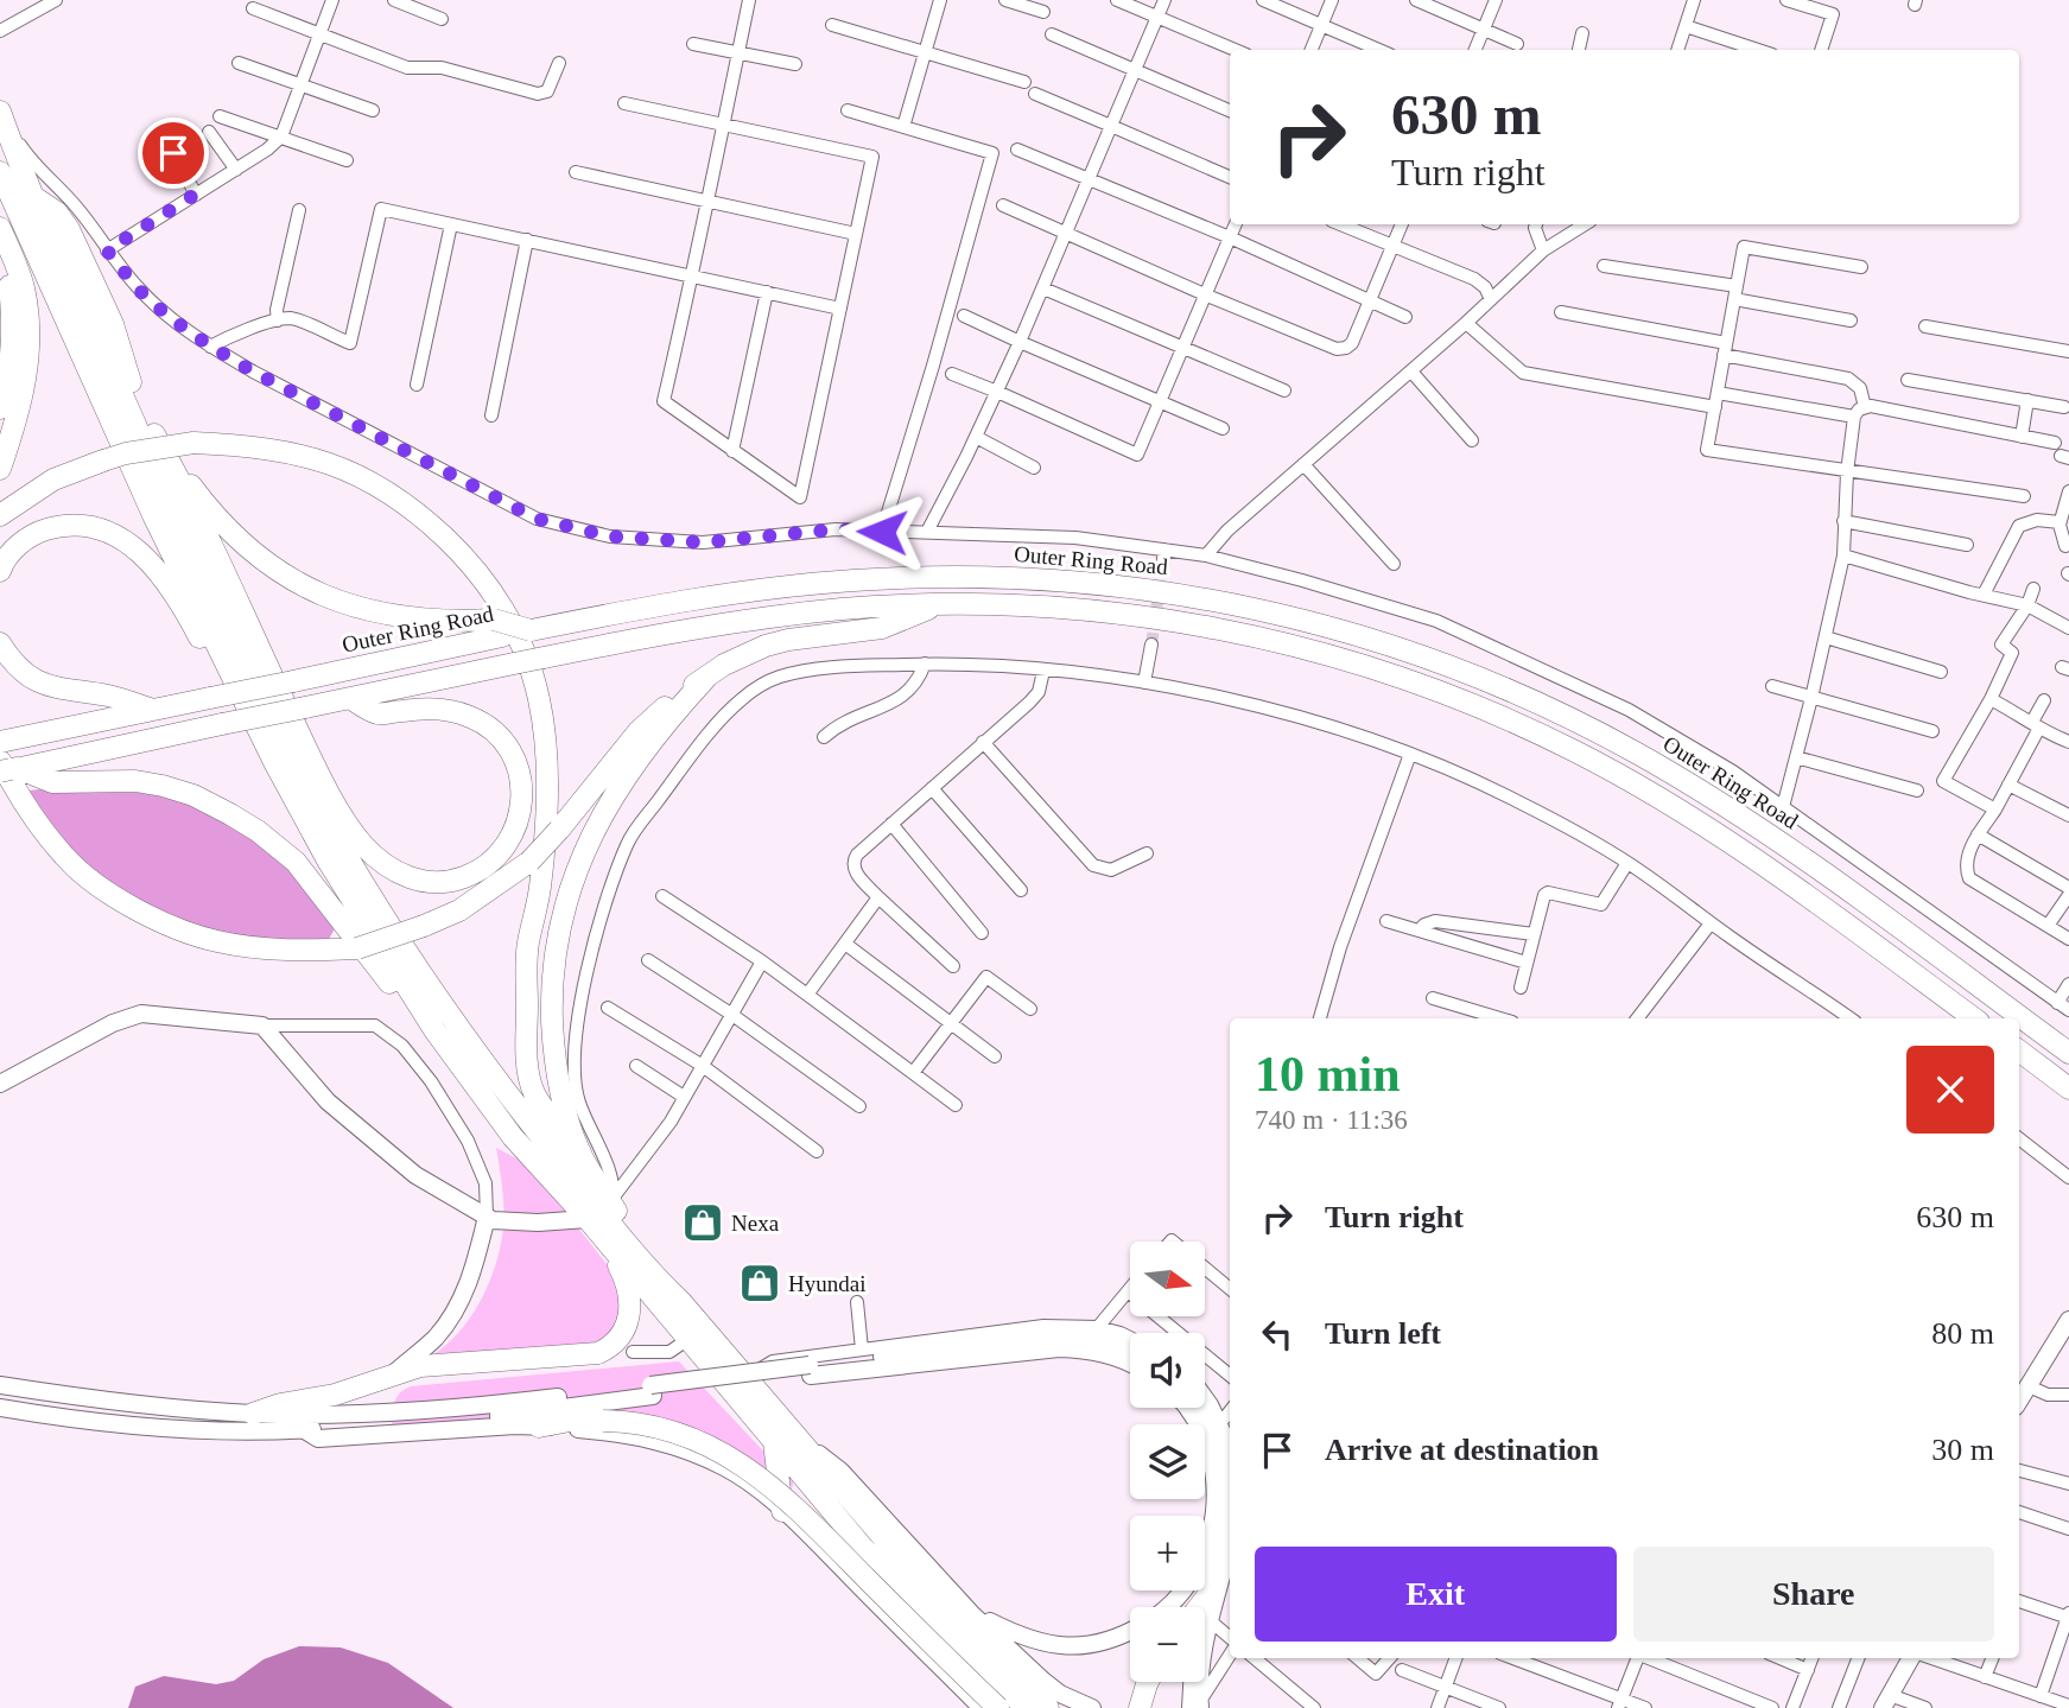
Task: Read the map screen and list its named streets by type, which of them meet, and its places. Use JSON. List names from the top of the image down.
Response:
{
  "streets": {
    "highway": ["Outer Ring Road"]
  },
  "places": {
    "shop": ["Nexa", "Hyundai"]
  },
  "north": "right",
  "page": {
    "turn": ["630 m", "Turn right"],
    "heading": ["10 min", "740 m · 11:36"],
    "list": [
      {
        "name": "Turn right",
        "value": "630 m"
      },
      {
        "name": "Turn left",
        "value": "80 m"
      },
      {
        "name": "Arrive at destination",
        "value": "30 m"
      }
    ],
    "map_buttons": ["+", "−"],
    "buttons": ["Exit", "Share"]
  }
}
